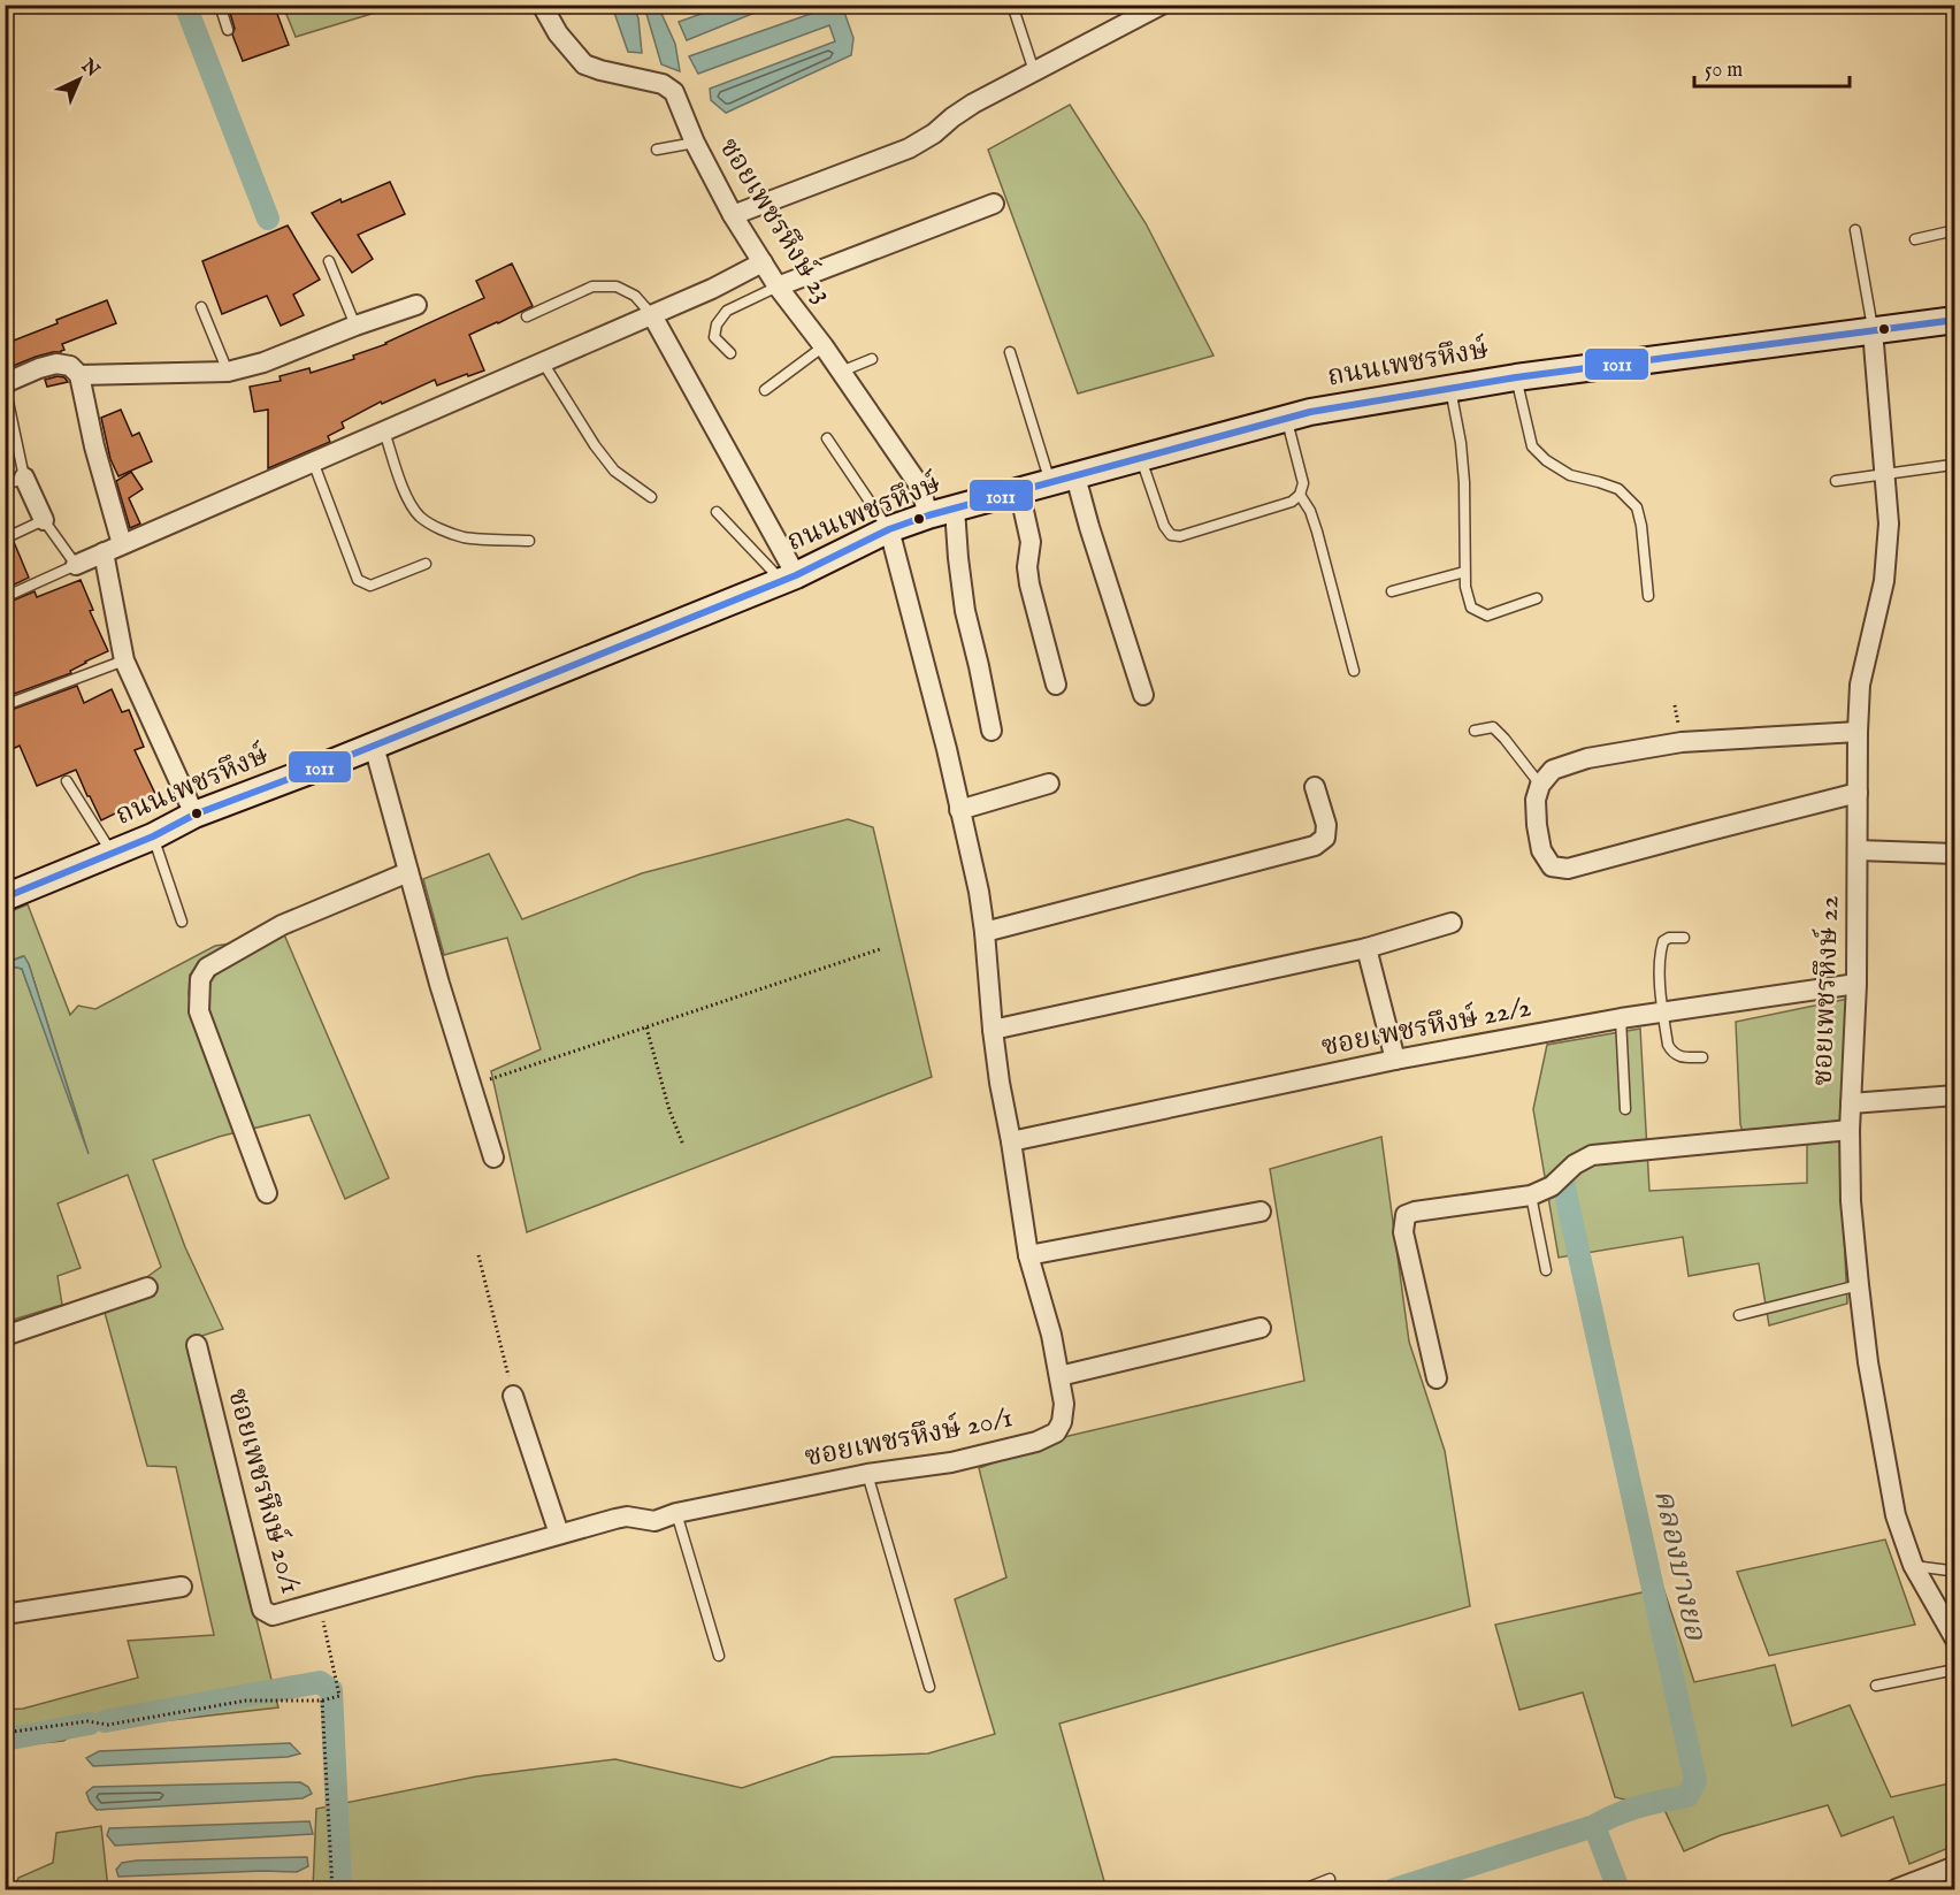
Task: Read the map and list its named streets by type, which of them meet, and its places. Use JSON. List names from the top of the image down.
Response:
{
  "streets": {
    "main road": ["ถนนเพชรหึงษ์"],
    "street": [
      "ซอยเพชรหึงษ์ 23",
      "ซอยเพชรหึงษ์ 22",
      "ซอยเพชรหึงษ์ 22/2",
      "ซอยเพชรหึงษ์ 20/1"
    ]
  },
  "crossings": [
    ["ซอยเพชรหึงษ์ 23", "ถนนเพชรหึงษ์"],
    ["ถนนเพชรหึงษ์", "ซอยเพชรหึงษ์ 22"],
    ["ถนนเพชรหึงษ์", "ซอยเพชรหึงษ์ 20/1"],
    ["ซอยเพชรหึงษ์ 22", "ซอยเพชรหึงษ์ 22/2"],
    ["ซอยเพชรหึงษ์ 22/2", "ซอยเพชรหึงษ์ 20/1"]
  ],
  "water": ["คลองบางยอ"],
  "lines": ["transit line 1011"],
  "scale_bar": "50 m",
  "north": "top right"
}
